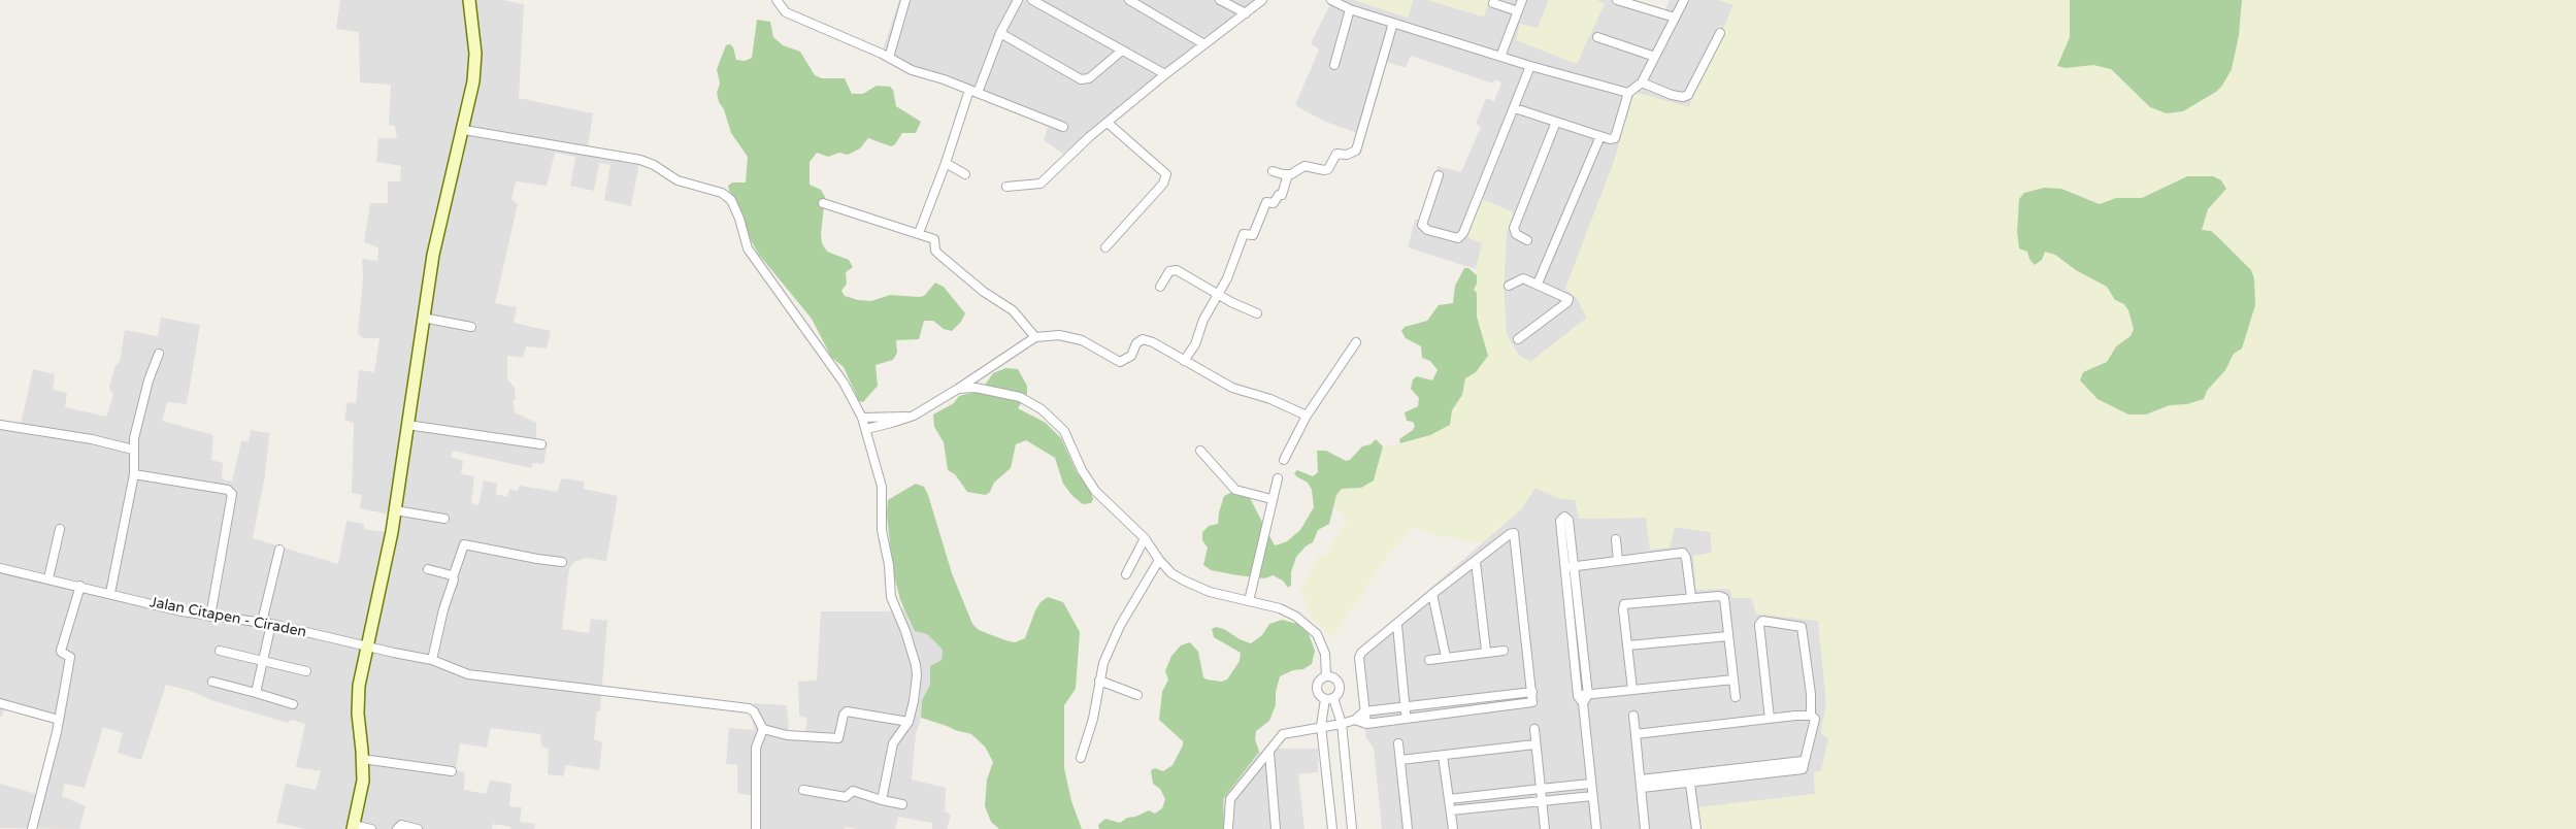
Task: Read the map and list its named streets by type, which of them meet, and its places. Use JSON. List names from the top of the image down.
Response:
{
  "streets": {
    "street": ["Jalan Citapen - Ciraden"]
  }
}
